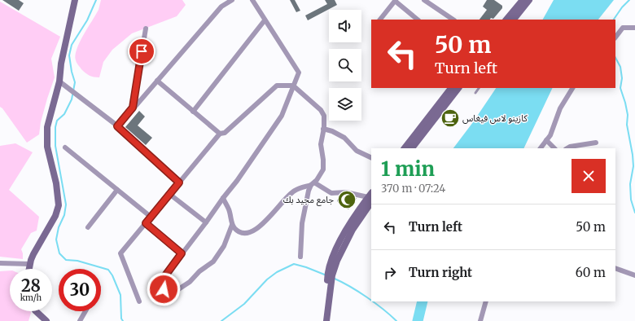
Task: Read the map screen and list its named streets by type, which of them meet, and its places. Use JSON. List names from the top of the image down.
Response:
{
  "places": {
    "cafe": ["كازينو لاس فيغاس"],
    "mosque": ["جامع مجيد بك"]
  },
  "page": {
    "turn": ["50 m", "Turn left"],
    "heading": ["1 min", "370 m · 07:24"],
    "list": [
      {
        "name": "Turn left",
        "value": "50 m"
      },
      {
        "name": "Turn right",
        "value": "60 m"
      }
    ],
    "speed": "28 km/h",
    "limit": "30"
  }
}
